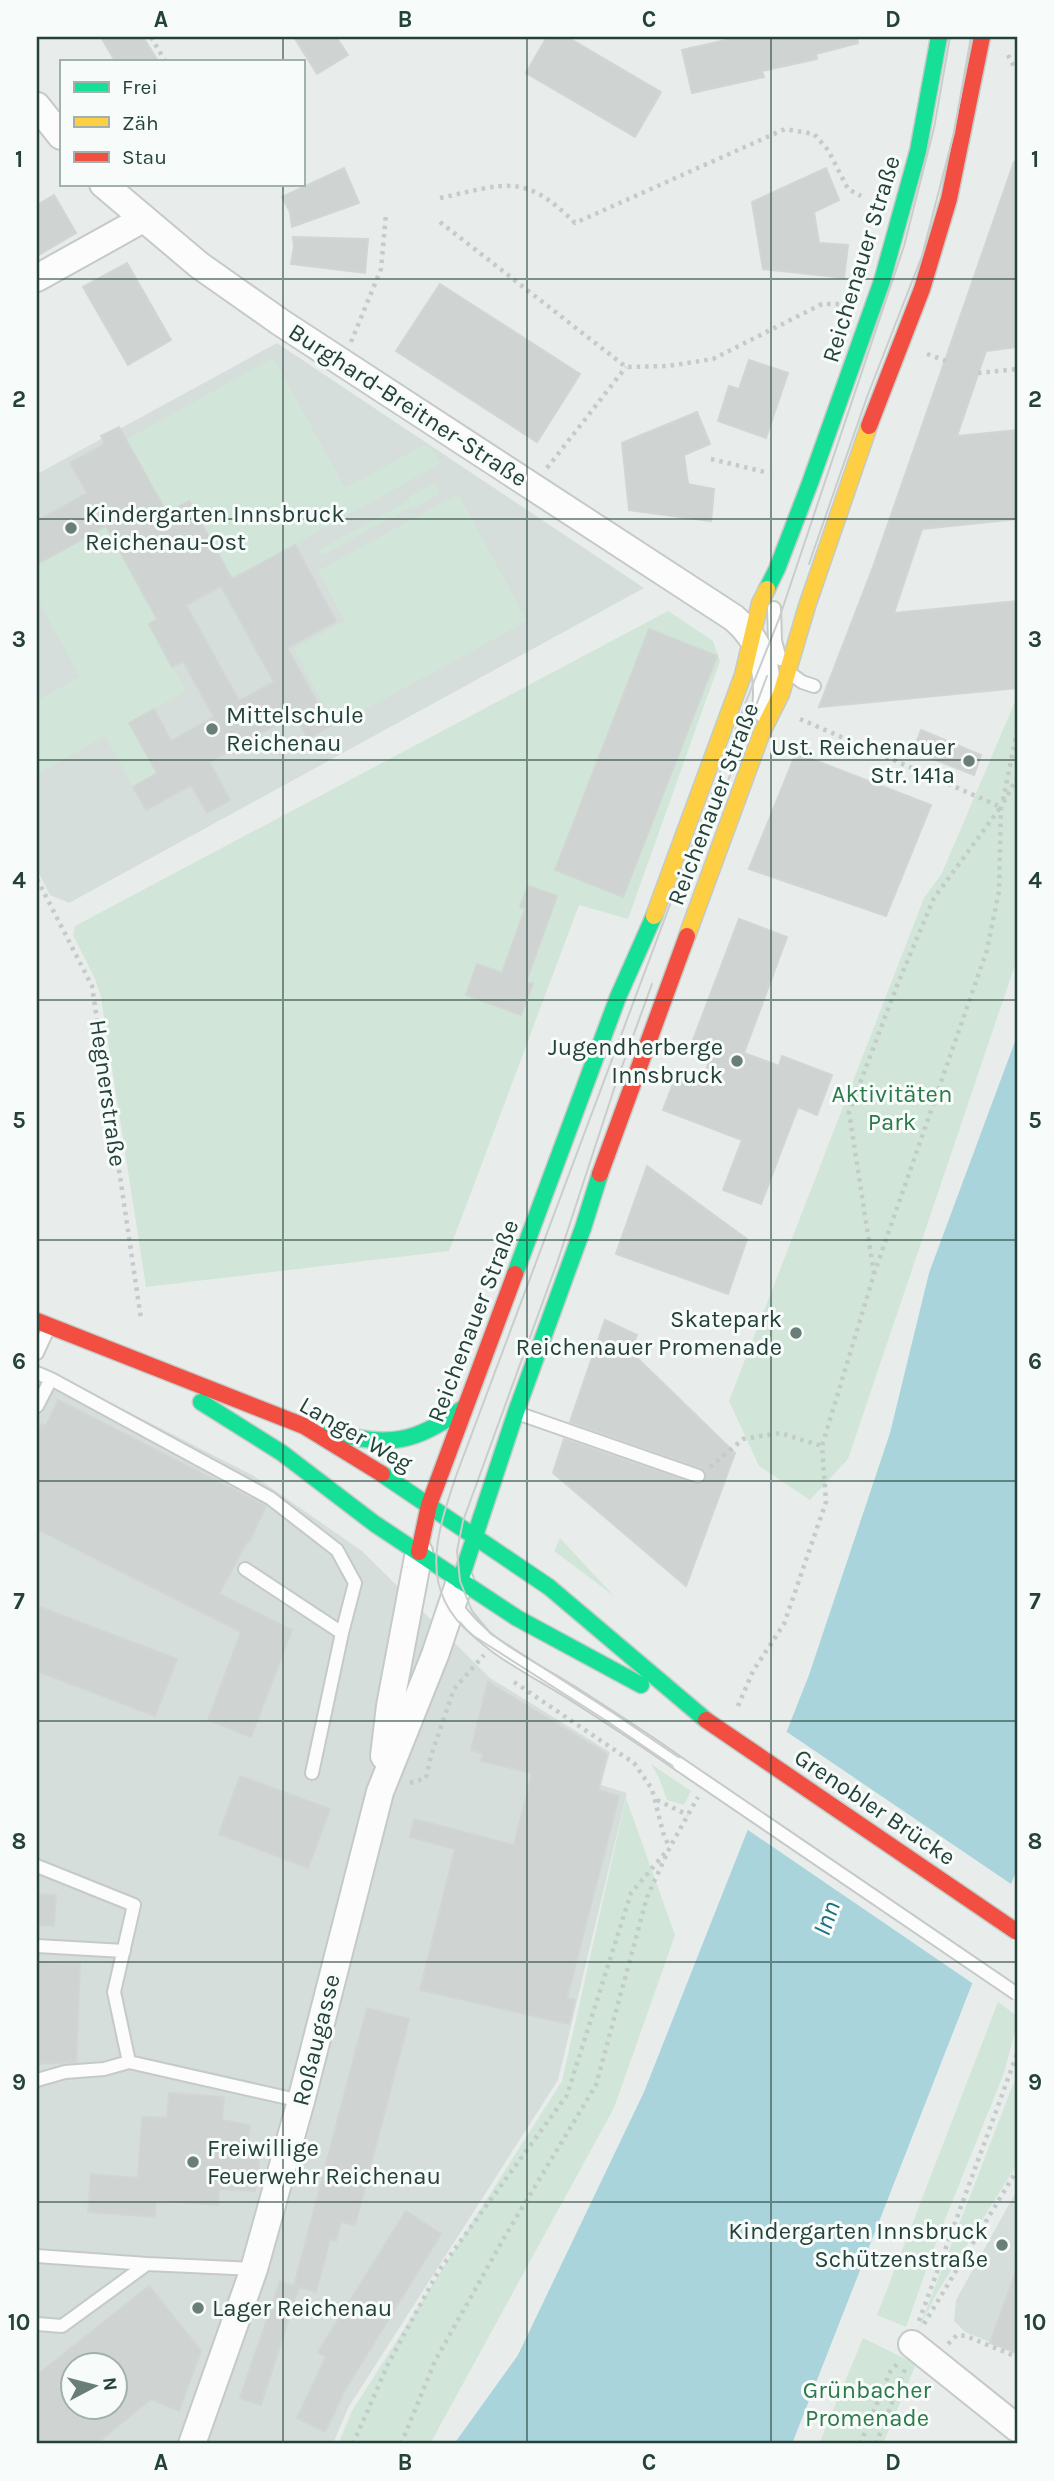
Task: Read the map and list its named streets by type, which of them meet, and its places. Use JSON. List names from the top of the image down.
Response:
{
  "streets": {
    "street": [
      "Reichenauer Straße",
      "Burghard-Breitner-Straße",
      "Langer Weg",
      "Grenobler Brücke",
      "Roßaugasse"
    ],
    "path": ["Hegnerstraße"]
  },
  "crossings": [
    ["Reichenauer Straße", "Burghard-Breitner-Straße"],
    ["Reichenauer Straße", "Langer Weg"],
    ["Reichenauer Straße", "Grenobler Brücke"],
    ["Reichenauer Straße", "Roßaugasse"],
    ["Langer Weg", "Grenobler Brücke"],
    ["Langer Weg", "Roßaugasse"],
    ["Grenobler Brücke", "Roßaugasse"]
  ],
  "water": ["Inn"],
  "parks": ["Aktivitäten Park", "Grünbacher Promenade"],
  "places": [
    "Kindergarten Innsbruck Reichenau-Ost",
    "Mittelschule Reichenau",
    "Ust. Reichenauer Str. 141a",
    "Jugendherberge Innsbruck",
    "Skatepark Reichenauer Promenade",
    "Freiwillige Feuerwehr Reichenau",
    "Kindergarten Innsbruck Schützenstraße",
    "Lager Reichenau"
  ],
  "legend": ["Frei", "Zäh", "Stau"],
  "north": "right",
  "grid": {
    "columns": [
      "A",
      "B",
      "C",
      "D"
    ],
    "rows": [
      "1",
      "2",
      "3",
      "4",
      "5",
      "6",
      "7",
      "8",
      "9",
      "10"
    ]
  }
}
